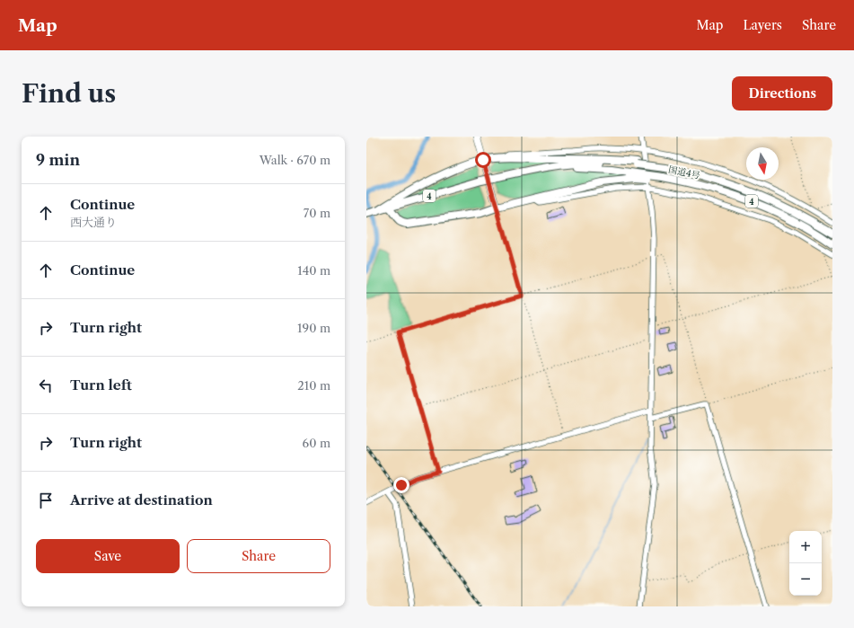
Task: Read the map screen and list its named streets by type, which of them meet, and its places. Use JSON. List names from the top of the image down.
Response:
{
  "streets": {
    "highway": ["国道4号", "4"]
  },
  "crossings": [
    ["国道4号", "4"]
  ],
  "north": "bottom",
  "page": {
    "header": "Map",
    "nav": ["Map", "Layers", "Share"],
    "buttons": [
      "Directions",
      ["Save", "Share"]
    ],
    "title": "Find us",
    "heading": ["9 min", "Walk · 670 m"],
    "list": [
      ["Continue", "西大通り", "70 m"],
      ["Continue", "140 m"],
      ["Turn right", "190 m"],
      ["Turn left", "210 m"],
      ["Turn right", "60 m"],
      "Arrive at destination"
    ],
    "map_buttons": ["+", "−"]
  }
}
